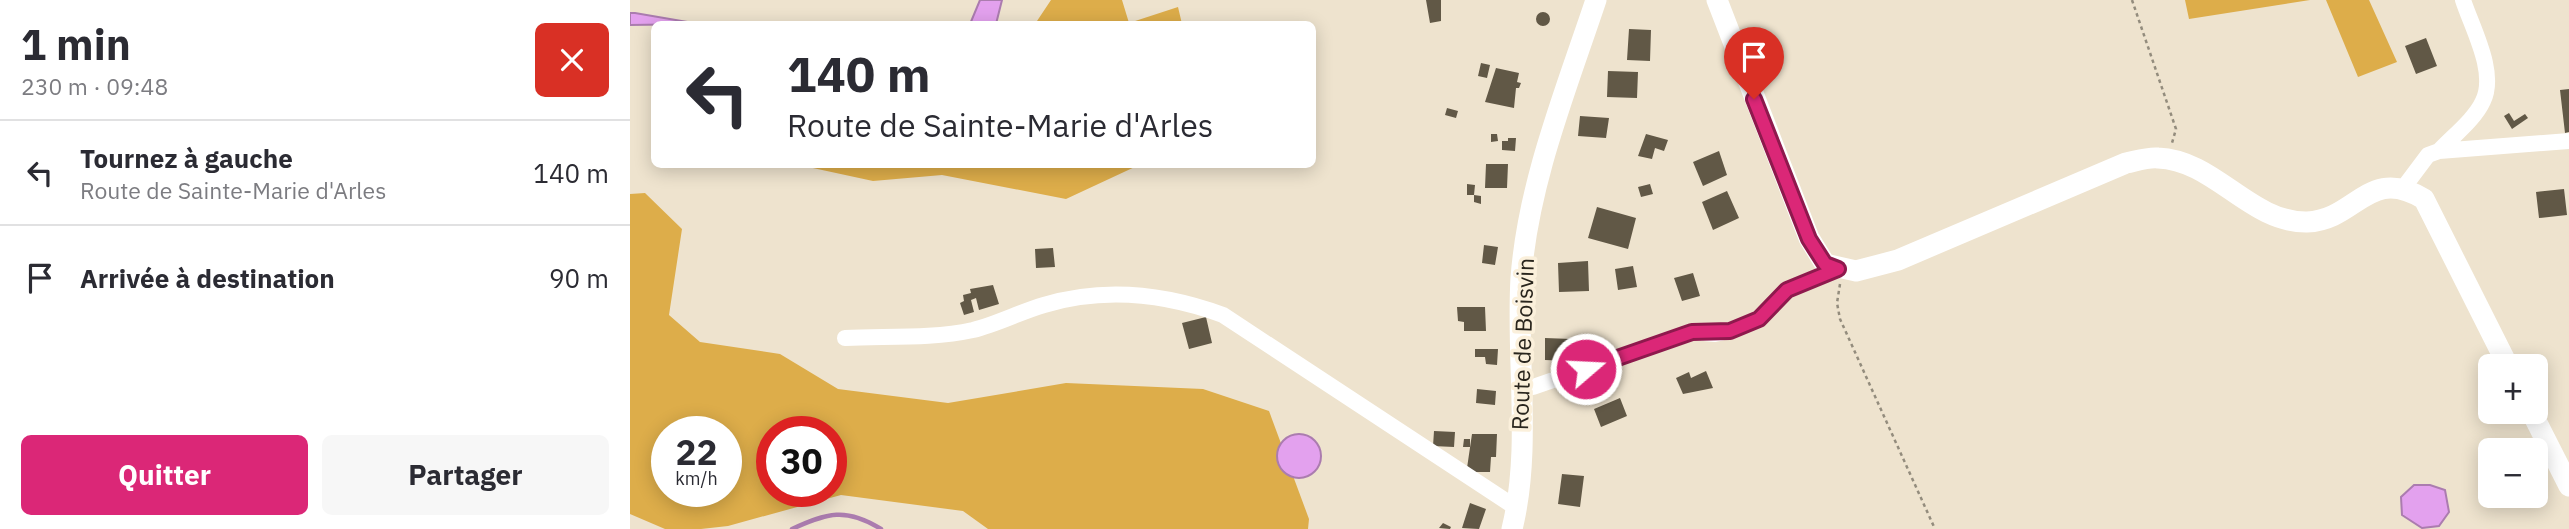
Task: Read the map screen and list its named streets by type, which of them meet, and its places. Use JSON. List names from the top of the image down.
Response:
{
  "streets": {
    "main road": ["Route de Boisvin"]
  },
  "page": {
    "heading": ["1 min", "230 m · 09:48"],
    "turn": ["140 m", "Route de Sainte-Marie d'Arles"],
    "list": [
      {
        "name": "Tournez à gauche",
        "note": "Route de Sainte-Marie d'Arles",
        "value": "140 m"
      },
      {
        "name": "Arrivée à destination",
        "value": "90 m"
      }
    ],
    "map_buttons": ["+", "−"],
    "speed": "22 km/h",
    "limit": "30",
    "buttons": ["Quitter", "Partager"]
  }
}
